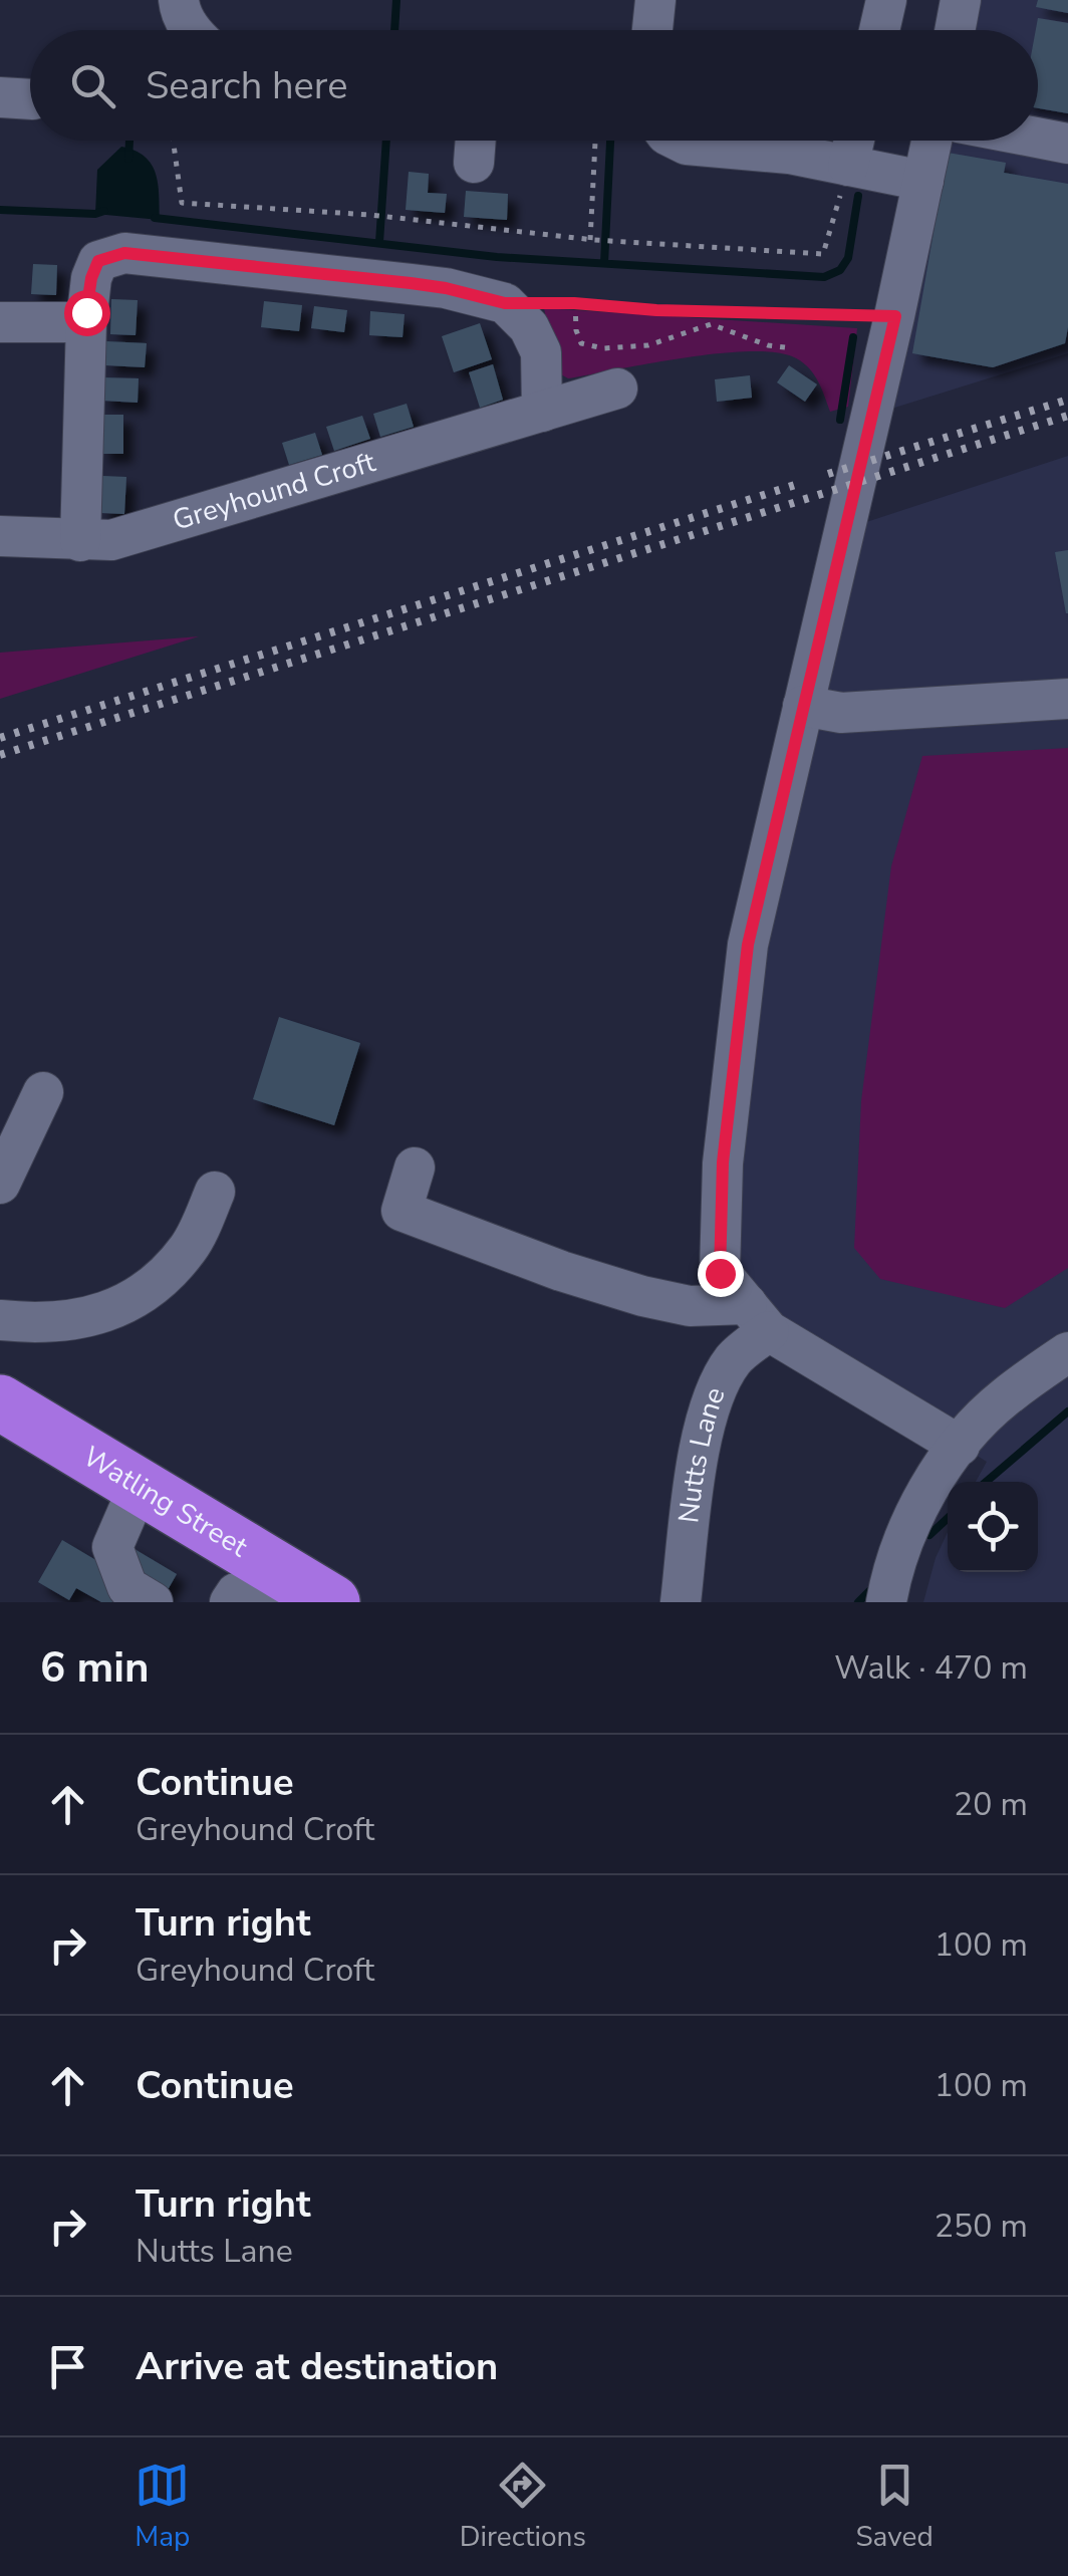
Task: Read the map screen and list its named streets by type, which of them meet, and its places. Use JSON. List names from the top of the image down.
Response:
{
  "streets": {
    "highway": ["Watling Street"],
    "street": ["Greyhound Croft", "Nutts Lane"]
  },
  "page": {
    "search": "Search here",
    "heading": ["6 min", "Walk · 470 m"],
    "list": [
      ["Continue", "Greyhound Croft", "20 m"],
      ["Turn right", "Greyhound Croft", "100 m"],
      ["Continue", "100 m"],
      ["Turn right", "Nutts Lane", "250 m"],
      "Arrive at destination"
    ],
    "nav": ["Map", "Directions", "Saved"]
  }
}
